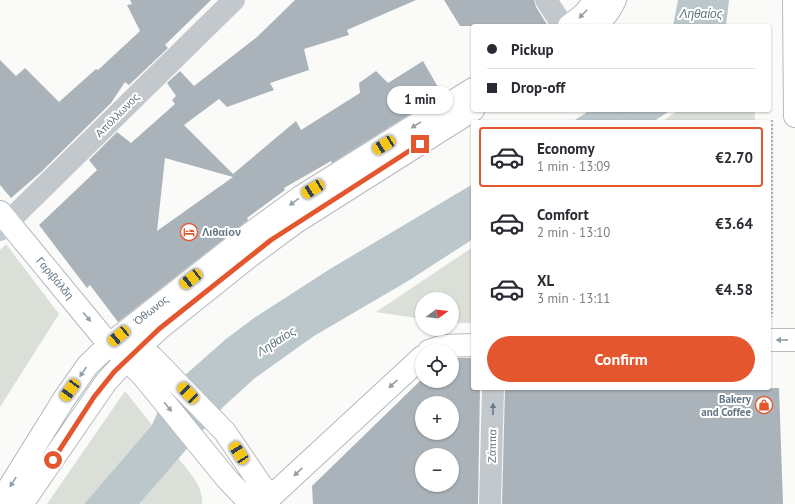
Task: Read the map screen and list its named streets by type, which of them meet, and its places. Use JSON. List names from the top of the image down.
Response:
{
  "streets": {
    "street": [
      "Απόλλωνος",
      "Γαριβάλδη",
      "Όθωνος",
      "Ζάππα"
    ]
  },
  "crossings": [
    ["Απόλλωνος", "Γαριβάλδη"],
    ["Γαριβάλδη", "Όθωνος"]
  ],
  "one_way": ["Γαριβάλδη", "Ζάππα"],
  "water": ["Ληθαίος"],
  "places": {
    "hotel": ["Λιθαίον"],
    "shop": ["Bakery and Coffee"]
  },
  "north": "right",
  "page": {
    "banner": ["Pickup", "Drop-off"],
    "bubble": "1 min",
    "list": [
      {
        "name": "Economy",
        "note": "1 min · 13:09",
        "value": "€2.70"
      },
      {
        "name": "Comfort",
        "note": "2 min · 13:10",
        "value": "€3.64"
      },
      {
        "name": "XL",
        "note": "3 min · 13:11",
        "value": "€4.58"
      }
    ],
    "map_buttons": ["+", "−"],
    "buttons": "Confirm"
  }
}
